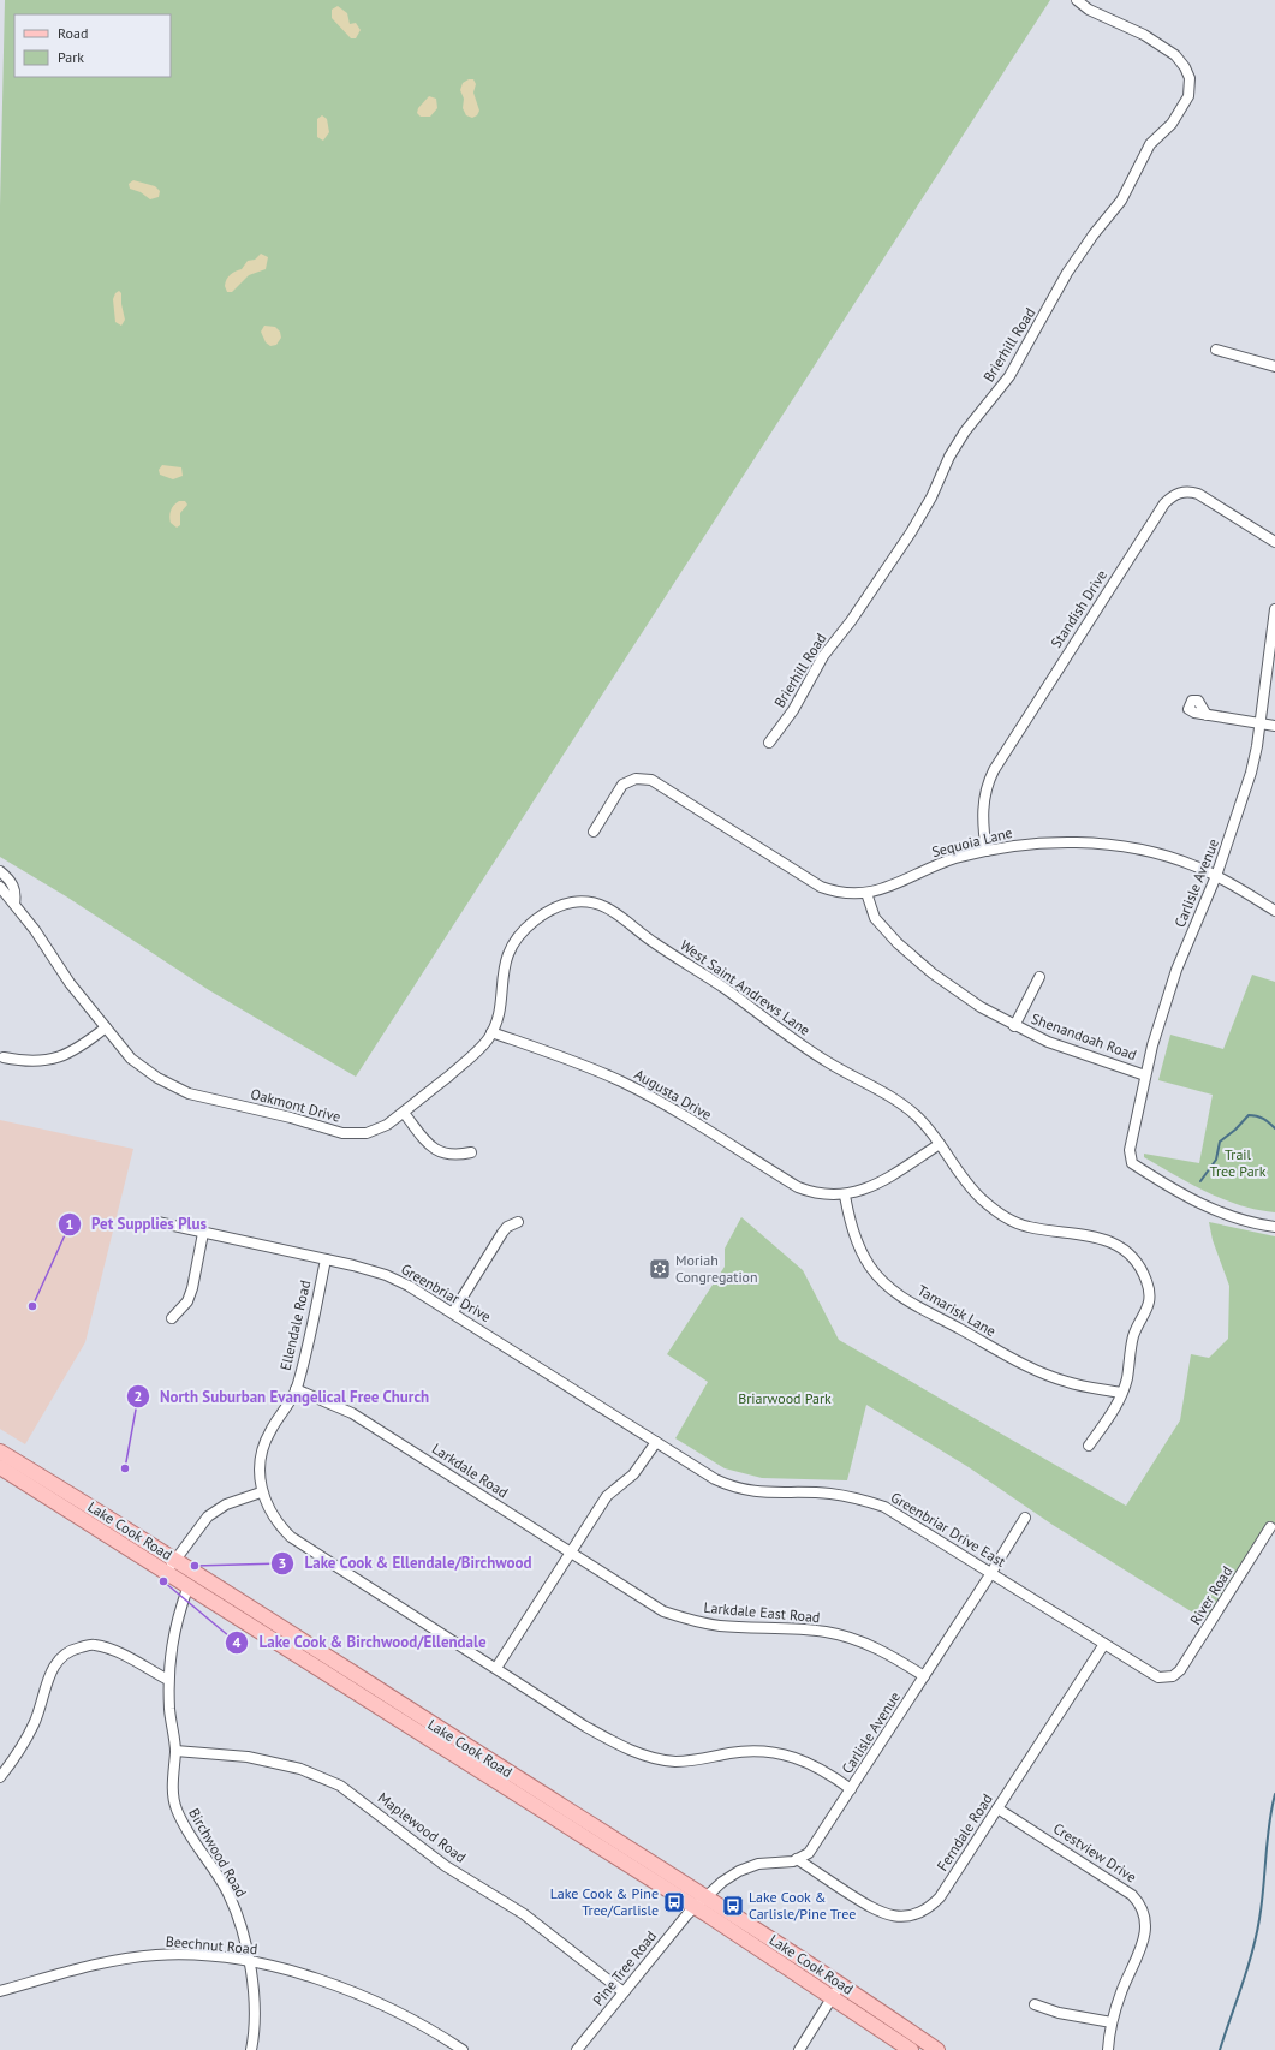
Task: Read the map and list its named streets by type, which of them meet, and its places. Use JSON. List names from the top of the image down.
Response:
{
  "streets": {
    "main road": ["Lake Cook Road"],
    "street": [
      "Brierhill Road",
      "Standish Drive",
      "Sequoia Lane",
      "Carlisle Avenue",
      "West Saint Andrews Lane",
      "Shenandoah Road",
      "Augusta Drive",
      "Oakmont Drive",
      "Greenbriar Drive",
      "Tamarisk Lane",
      "Ellendale Road",
      "Larkdale Road",
      "Greenbriar Drive East",
      "River Road",
      "Larkdale East Road",
      "Maplewood Road",
      "Ferndale Road",
      "Birchwood Road",
      "Crestview Drive",
      "Beechnut Road",
      "Pine Tree Road"
    ]
  },
  "crossings": [
    ["Standish Drive", "Sequoia Lane"],
    ["Sequoia Lane", "Carlisle Avenue"],
    ["Sequoia Lane", "Shenandoah Road"],
    ["Carlisle Avenue", "Shenandoah Road"],
    ["Carlisle Avenue", "Greenbriar Drive East"],
    ["Carlisle Avenue", "Larkdale East Road"],
    ["Carlisle Avenue", "Ferndale Road"],
    ["West Saint Andrews Lane", "Oakmont Drive"],
    ["West Saint Andrews Lane", "Tamarisk Lane"],
    ["Augusta Drive", "Oakmont Drive"],
    ["Augusta Drive", "Tamarisk Lane"],
    ["Greenbriar Drive", "Ellendale Road"],
    ["Greenbriar Drive", "Greenbriar Drive East"],
    ["Ellendale Road", "Larkdale Road"],
    ["Larkdale Road", "Larkdale East Road"],
    ["Greenbriar Drive East", "River Road"],
    ["Greenbriar Drive East", "Ferndale Road"],
    ["Lake Cook Road", "Birchwood Road"],
    ["Lake Cook Road", "Pine Tree Road"],
    ["Maplewood Road", "Birchwood Road"],
    ["Maplewood Road", "Pine Tree Road"],
    ["Ferndale Road", "Crestview Drive"],
    ["Birchwood Road", "Beechnut Road"]
  ],
  "parks": ["Trail Tree Park", "Briarwood Park"],
  "places": {
    "synagogue": ["Moriah Congregation"],
    "other": [
      "Pet Supplies Plus",
      "North Suburban Evangelical Free Church",
      "Lake Cook & Ellendale/Birchwood",
      "Lake Cook & Birchwood/Ellendale"
    ],
    "bus stop": ["Lake Cook & Pine Tree/Carlisle", "Lake Cook & Carlisle/Pine Tree"]
  },
  "legend": ["Road", "Park"]
}
